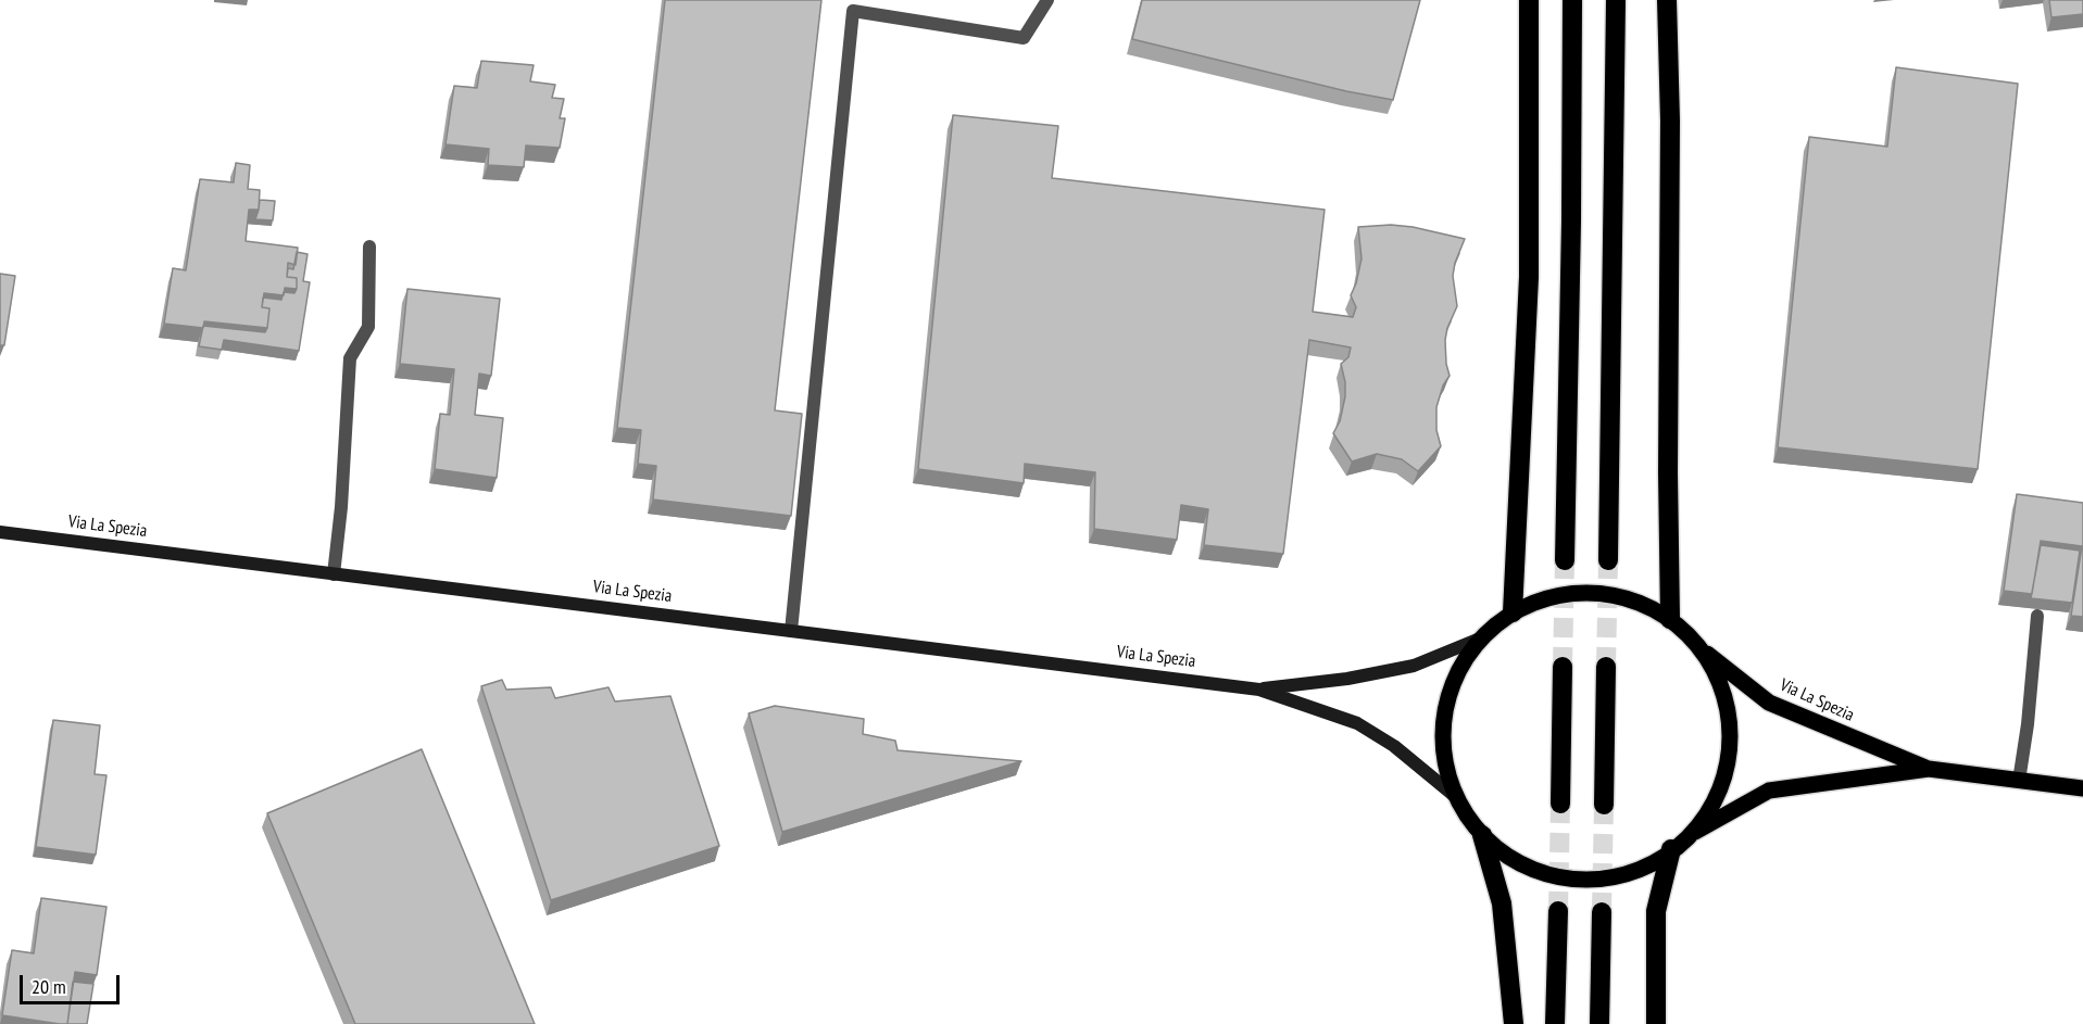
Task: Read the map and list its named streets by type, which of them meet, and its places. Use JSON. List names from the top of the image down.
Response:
{
  "streets": {
    "main road": ["Via La Spezia"]
  },
  "scale_bar": "20 m"
}
